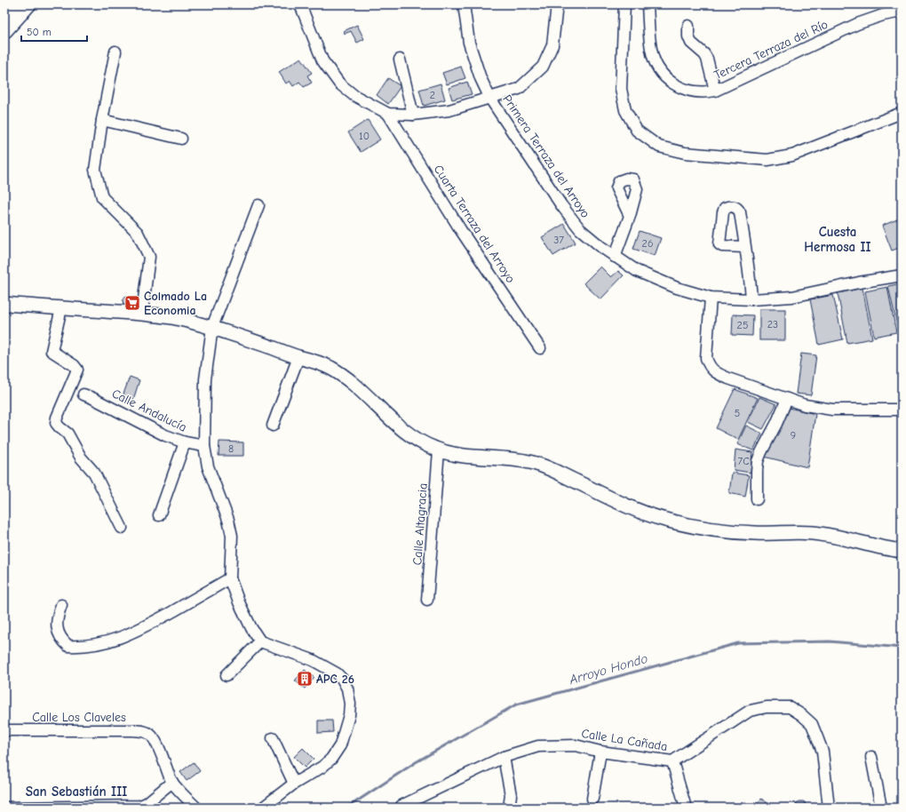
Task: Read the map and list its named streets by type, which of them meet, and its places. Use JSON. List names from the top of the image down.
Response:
{
  "streets": {
    "street": [
      "Tercera Terraza del Río",
      "Primera Terraza del Arroyo",
      "Cuarta Terraza del Arroyo",
      "Calle Andalucía",
      "Calle Altagracia",
      "Calle Los Claveles",
      "Calle La Cañada"
    ]
  },
  "crossings": [
    ["Primera Terraza del Arroyo", "Cuarta Terraza del Arroyo"]
  ],
  "districts": ["Cuesta Hermosa II", "San Sebastián III"],
  "water": ["Arroyo Hondo"],
  "places": {
    "supermarket": ["Colmado La Economia"],
    "building": ["APC 26"]
  },
  "house_numbers": [
    "2",
    "10",
    "37",
    "26",
    "23",
    "25",
    "5",
    "9",
    "8",
    "7C"
  ],
  "scale_bar": "50 m"
}
